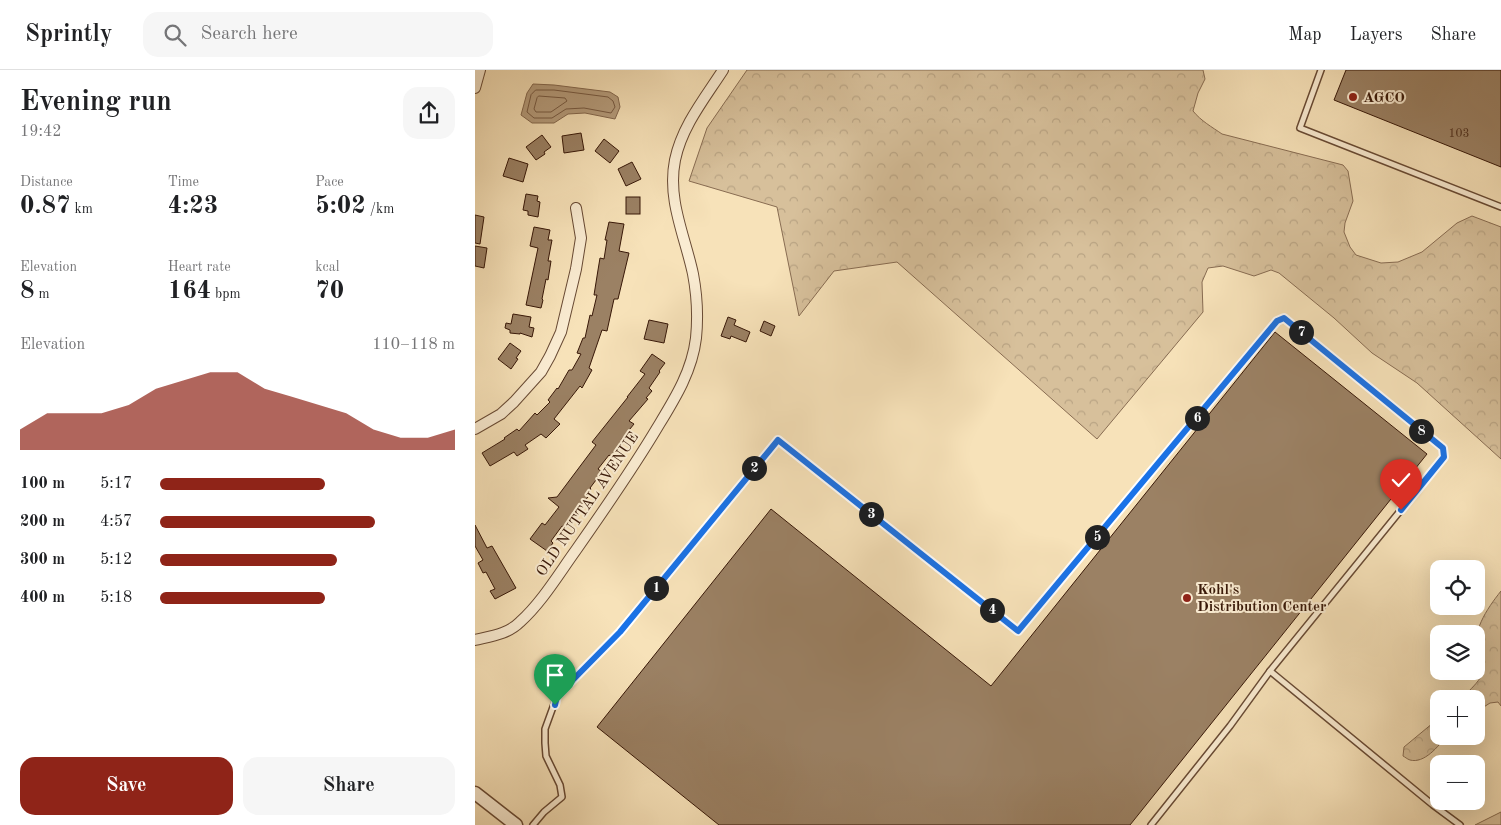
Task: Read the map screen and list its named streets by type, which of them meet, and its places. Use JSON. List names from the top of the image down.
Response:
{
  "streets": {
    "street": ["OLD NUTTAL AVENUE"]
  },
  "places": ["AGCO", "Kohl's Distribution Center"],
  "house_numbers": ["103"],
  "page": {
    "header": "Sprintly",
    "search": "Search here",
    "nav": ["Map", "Layers", "Share"],
    "heading": ["Evening run", "19:42"],
    "stats": [
      ["Distance", "0.87 km"],
      ["Time", "4:23"],
      ["Pace", "5:02 /km"],
      ["Elevation", "8 m"],
      ["Heart rate", "164 bpm"],
      ["kcal", "70"]
    ],
    "pins": [
      "7",
      "6",
      "8",
      "2",
      "3",
      "5",
      "1",
      "4"
    ],
    "chart": ["Elevation", "110–118 m"],
    "list": [
      {
        "name": "100 m",
        "note": "5:17"
      },
      {
        "name": "200 m",
        "note": "4:57"
      },
      {
        "name": "300 m",
        "note": "5:12"
      },
      {
        "name": "400 m",
        "note": "5:18"
      }
    ],
    "map_buttons": ["+", "−"],
    "buttons": ["Save", "Share"]
  }
}
